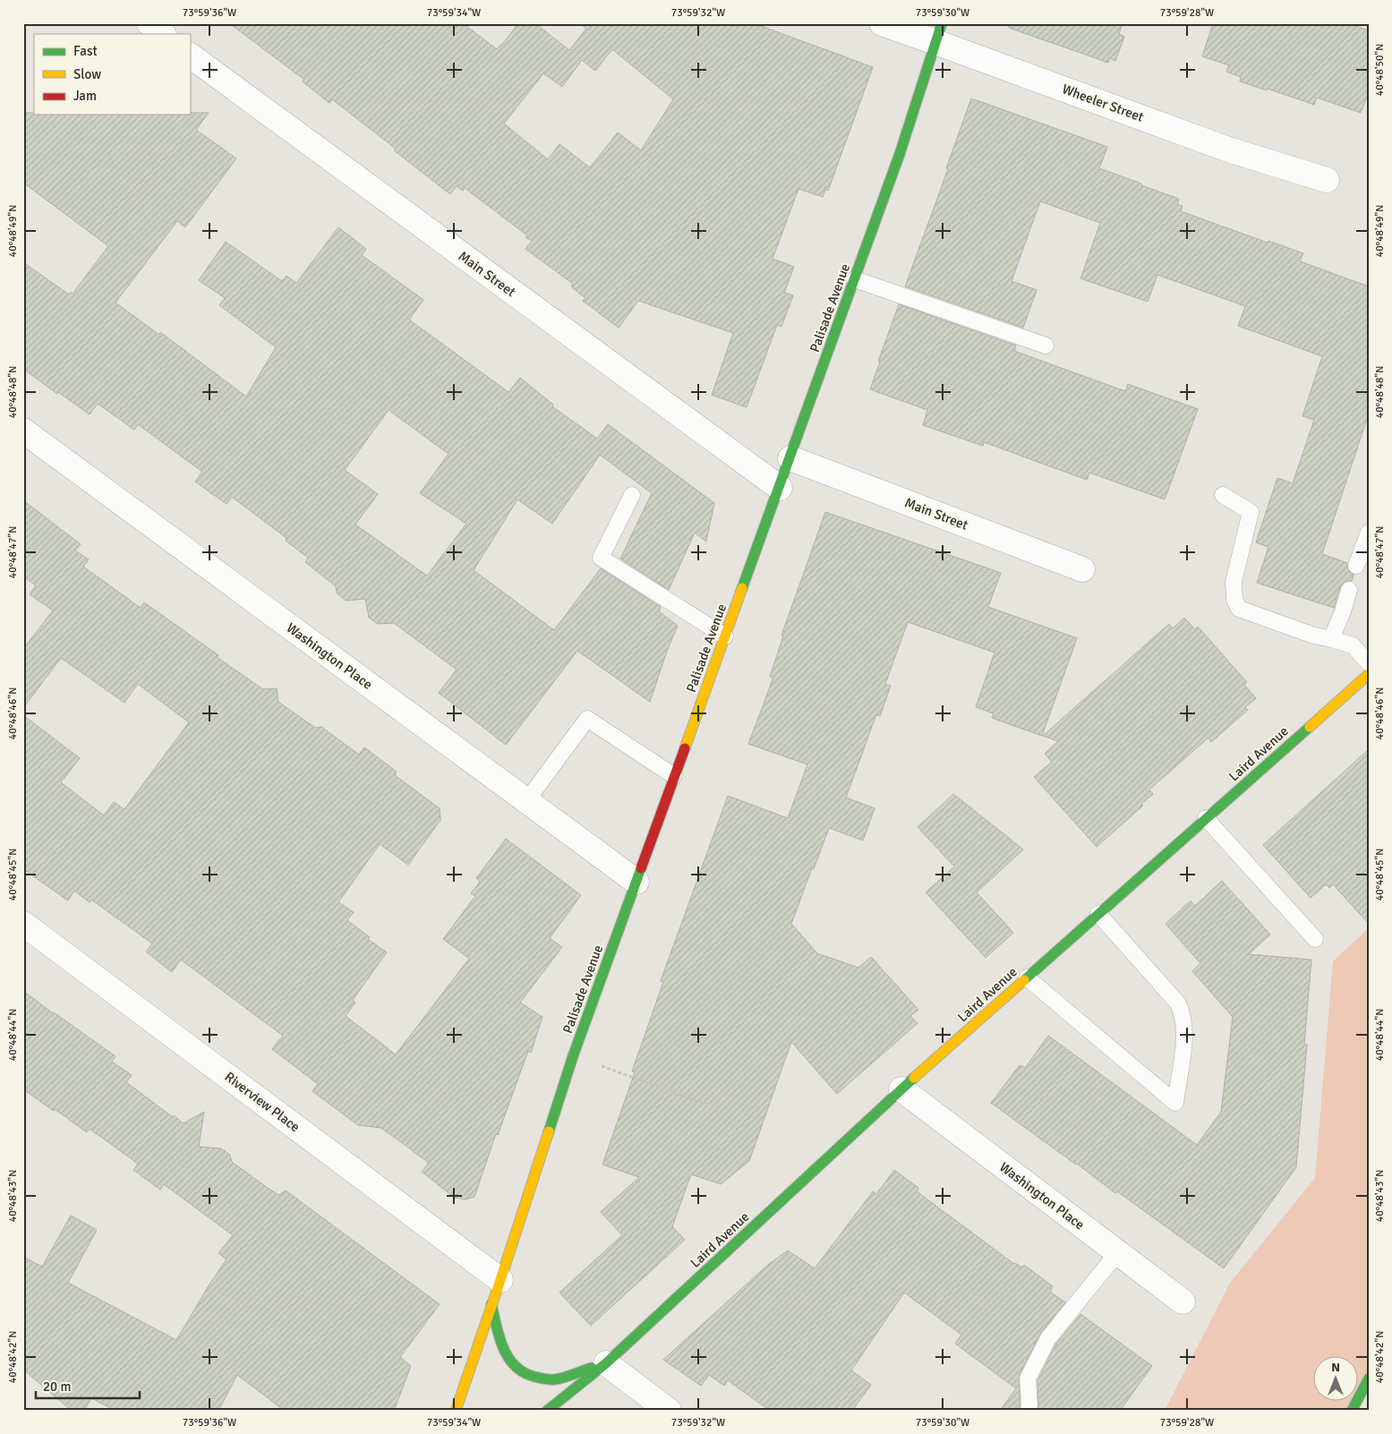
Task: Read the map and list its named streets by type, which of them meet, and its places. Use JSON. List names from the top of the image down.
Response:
{
  "streets": {
    "main road": ["Palisade Avenue", "Laird Avenue"],
    "street": [
      "Wheeler Street",
      "Main Street",
      "Washington Place",
      "Riverview Place"
    ]
  },
  "crossings": [
    ["Wheeler Street", "Palisade Avenue"],
    ["Main Street", "Palisade Avenue"],
    ["Palisade Avenue", "Washington Place"],
    ["Palisade Avenue", "Riverview Place"],
    ["Washington Place", "Laird Avenue"]
  ],
  "legend": ["Fast", "Slow", "Jam"],
  "scale_bar": "20 m",
  "north": "top",
  "coordinates": [
    "73°59'36\"W",
    "73°59'34\"W",
    "73°59'32\"W",
    "73°59'30\"W",
    "73°59'28\"W",
    "40°48'50\"N",
    "40°48'49\"N",
    "40°48'48\"N",
    "40°48'47\"N",
    "40°48'46\"N",
    "40°48'45\"N",
    "40°48'44\"N",
    "40°48'43\"N",
    "40°48'42\"N"
  ]
}
